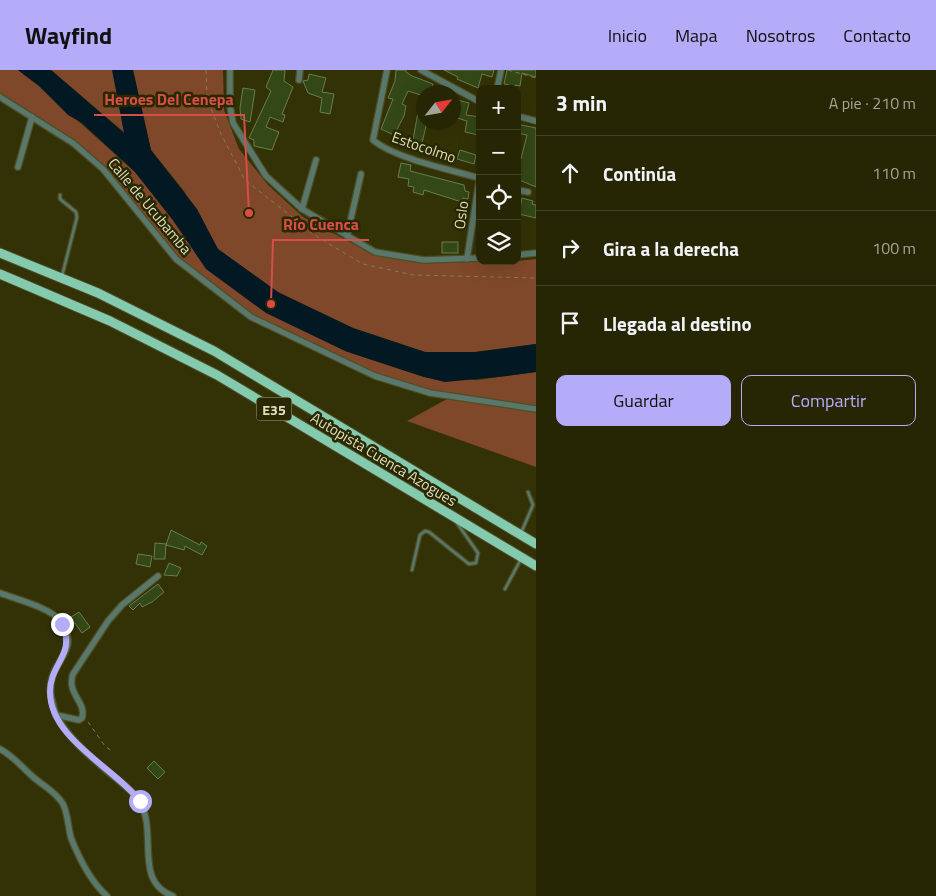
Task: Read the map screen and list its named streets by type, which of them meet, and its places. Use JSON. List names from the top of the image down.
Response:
{
  "streets": {
    "highway": ["E35", "Autopista Cuenca Azogues"],
    "street": ["Estocolmo", "Calle de Ucubamba", "Oslo"]
  },
  "places": ["Heroes Del Cenepa", "Río Cuenca"],
  "north": "top right",
  "page": {
    "header": "Wayfind",
    "nav": [
      "Inicio",
      "Mapa",
      "Nosotros",
      "Contacto"
    ],
    "heading": ["3 min", "A pie · 210 m"],
    "map_buttons": ["+", "−"],
    "list": [
      ["Continúa", "110 m"],
      ["Gira a la derecha", "100 m"],
      "Llegada al destino"
    ],
    "buttons": ["Guardar", "Compartir"]
  }
}
